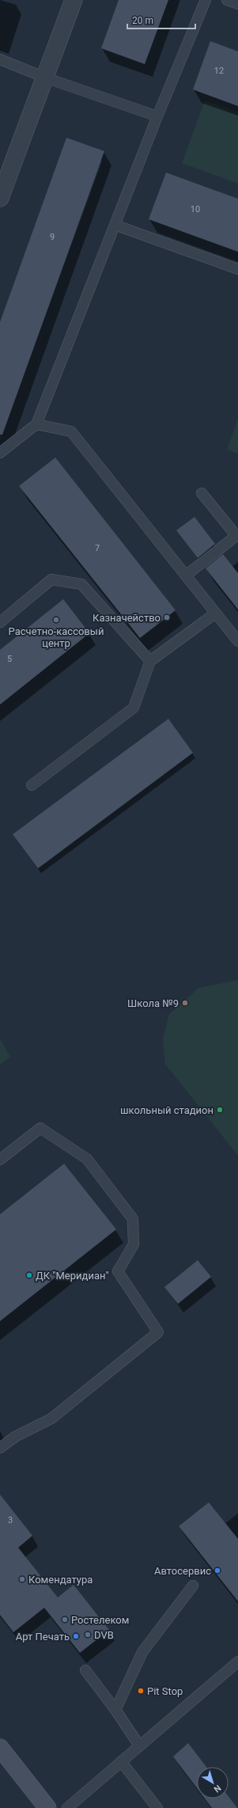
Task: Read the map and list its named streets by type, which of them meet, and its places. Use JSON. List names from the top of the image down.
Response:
{
  "places": [
    "Казначейство",
    "Расчетно-кассовый центр",
    "Школа №9",
    "школьный стадион",
    "ДК \"Меридиан\"",
    "Автосервис",
    "Комендатура",
    "Ростелеком",
    "DVB",
    "Арт Печать",
    "Pit Stop"
  ],
  "house_numbers": [
    "12",
    "10",
    "9",
    "7",
    "5",
    "3"
  ],
  "scale_bar": "20 m",
  "north": "bottom right"
}
